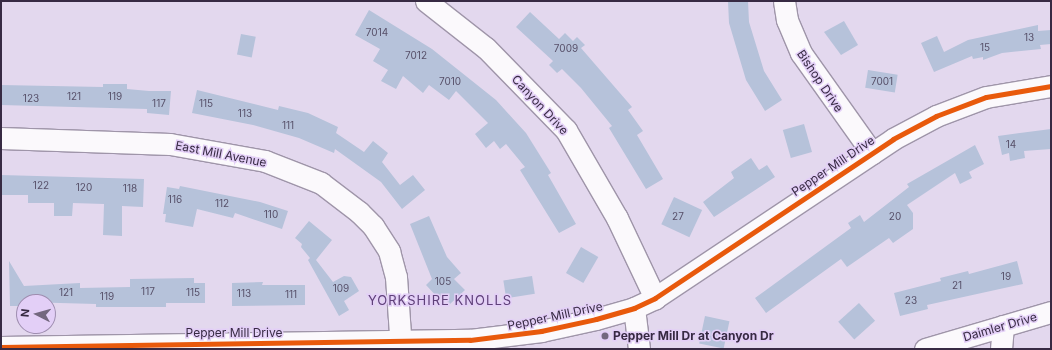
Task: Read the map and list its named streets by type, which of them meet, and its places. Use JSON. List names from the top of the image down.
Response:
{
  "streets": {
    "street": [
      "Bishop Drive",
      "Canyon Drive",
      "East Mill Avenue",
      "Pepper Mill Drive",
      "Daimler Drive"
    ]
  },
  "crossings": [
    ["Bishop Drive", "Pepper Mill Drive"],
    ["Canyon Drive", "Pepper Mill Drive"],
    ["East Mill Avenue", "Pepper Mill Drive"]
  ],
  "districts": ["YORKSHIRE KNOLLS"],
  "places": ["Pepper Mill Dr at Canyon Dr"],
  "house_numbers": [
    "7014",
    "13",
    "15",
    "7009",
    "7012",
    "7010",
    "7001",
    "121",
    "119",
    "123",
    "117",
    "115",
    "113",
    "111",
    "14",
    "122",
    "120",
    "118",
    "116",
    "112",
    "110",
    "27",
    "20",
    "19",
    "105",
    "21",
    "109",
    "117",
    "121",
    "115",
    "113",
    "111",
    "119",
    "23"
  ],
  "north": "left"
}
